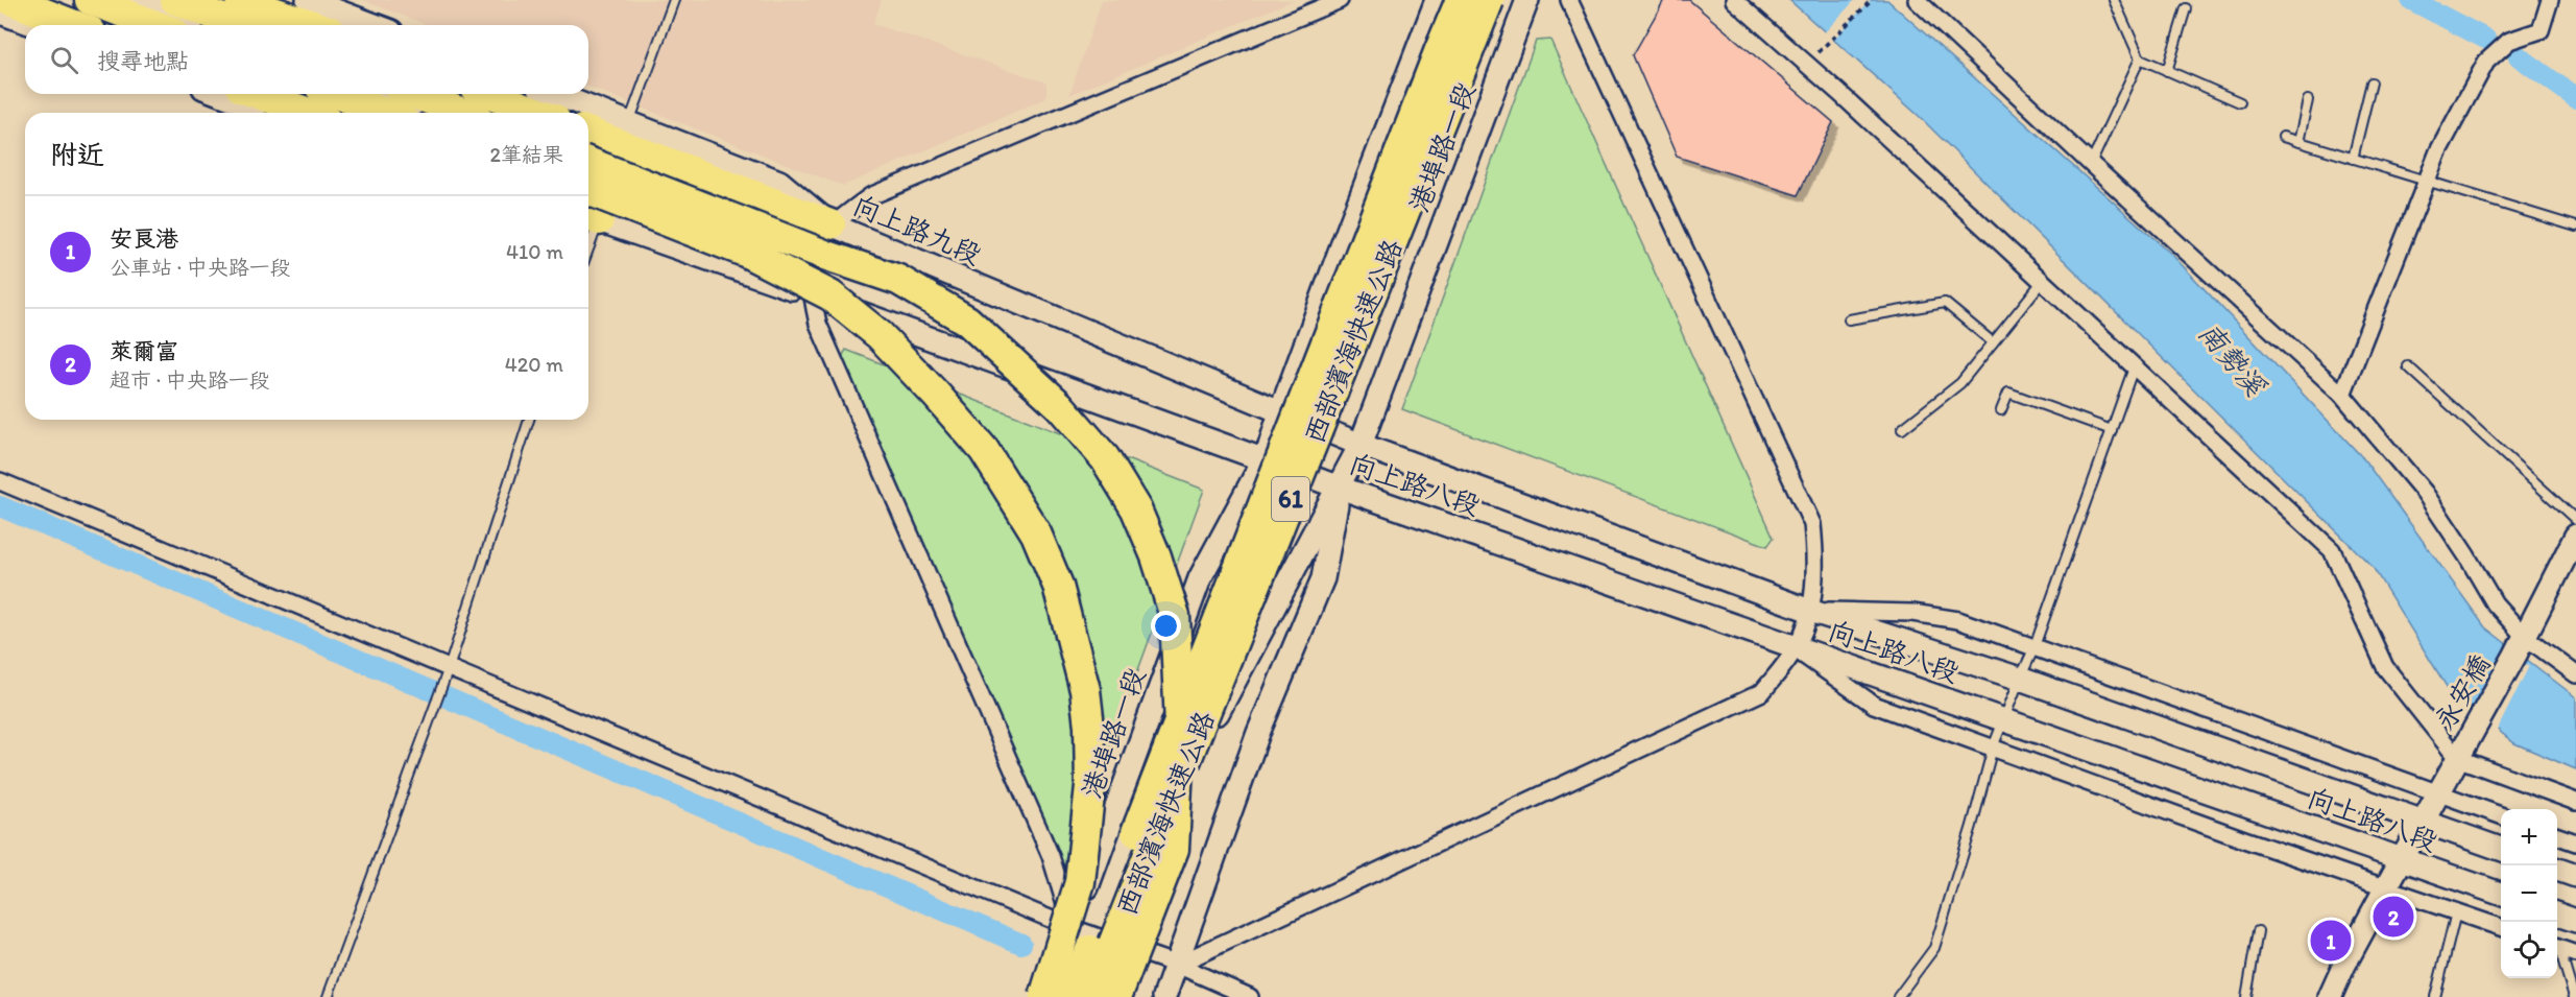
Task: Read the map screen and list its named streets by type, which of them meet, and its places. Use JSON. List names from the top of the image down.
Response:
{
  "streets": {
    "highway": ["西部濱海快速公路", "61"],
    "main road": [
      "港埠路一段",
      "向上路九段",
      "向上路八段",
      "永安橋"
    ]
  },
  "crossings": [
    ["港埠路一段", "向上路九段"],
    ["港埠路一段", "向上路八段"],
    ["向上路九段", "向上路八段"],
    ["向上路八段", "永安橋"]
  ],
  "water": ["南勢溪"],
  "page": {
    "search": "搜尋地點",
    "heading": ["附近", "2筆結果"],
    "list": [
      {
        "mark": "1",
        "name": "安良港",
        "note": "公車站 · 中央路一段",
        "value": "410 m"
      },
      {
        "mark": "2",
        "name": "萊爾富",
        "note": "超市 · 中央路一段",
        "value": "420 m"
      }
    ],
    "map_buttons": ["+", "−"],
    "pins": ["2", "1"]
  }
}
